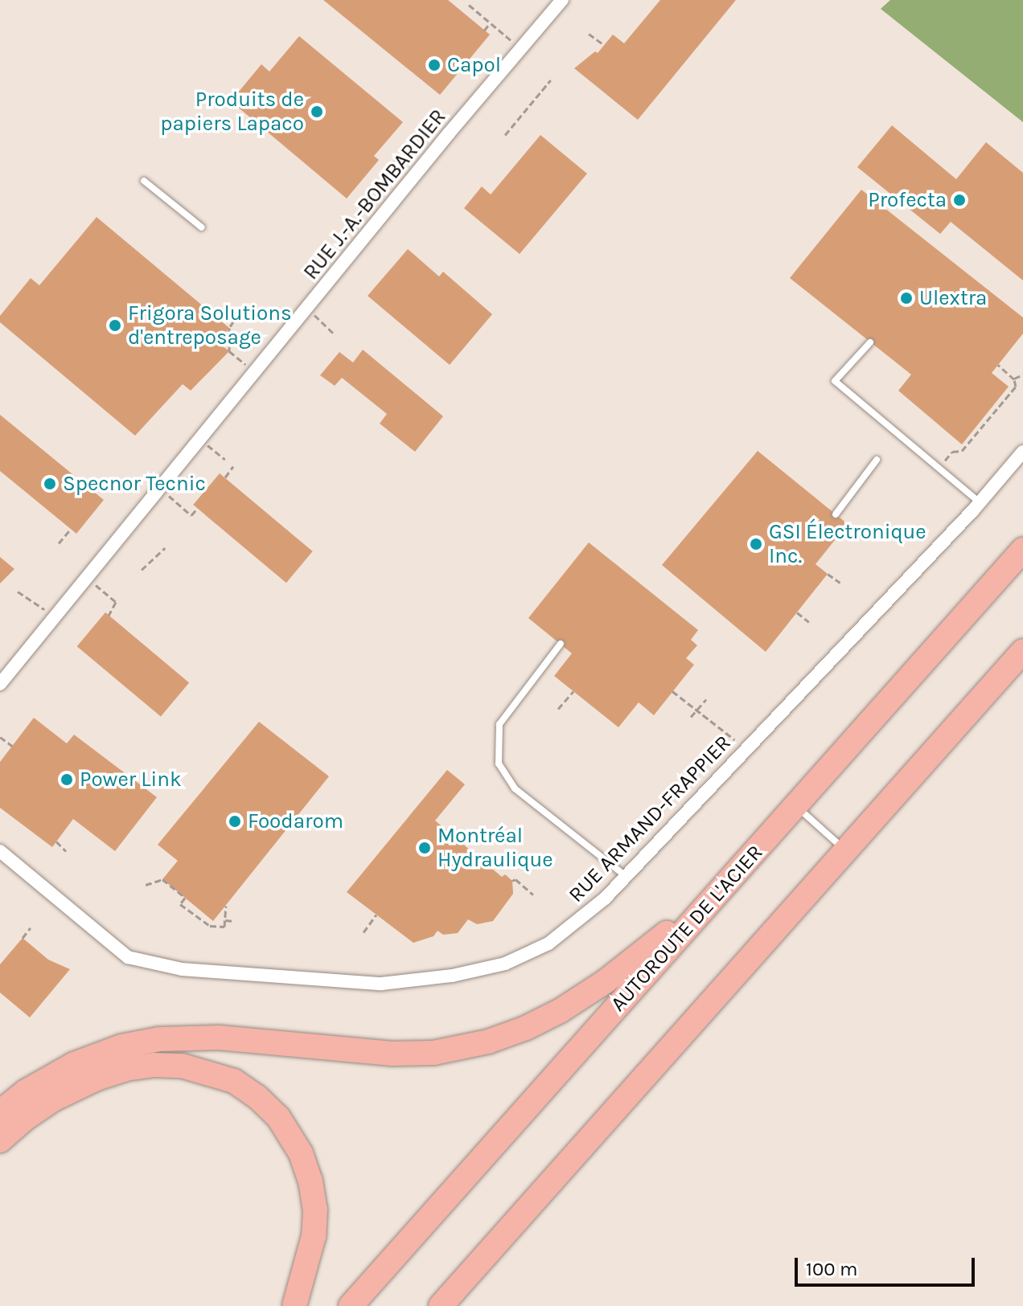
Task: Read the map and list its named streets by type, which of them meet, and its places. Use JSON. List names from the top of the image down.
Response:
{
  "streets": {
    "highway": ["AUTOROUTE DE L'ACIER"],
    "street": ["RUE J.-A.-BOMBARDIER", "RUE ARMAND-FRAPPIER"]
  },
  "places": [
    "Capol",
    "Produits de papiers Lapaco",
    "Profecta",
    "Ulextra",
    "Frigora Solutions d'entreposage",
    "Specnor Tecnic",
    "GSI Électronique Inc.",
    "Power Link",
    "Foodarom",
    "Montréal Hydraulique"
  ],
  "scale_bar": "100 m"
}
